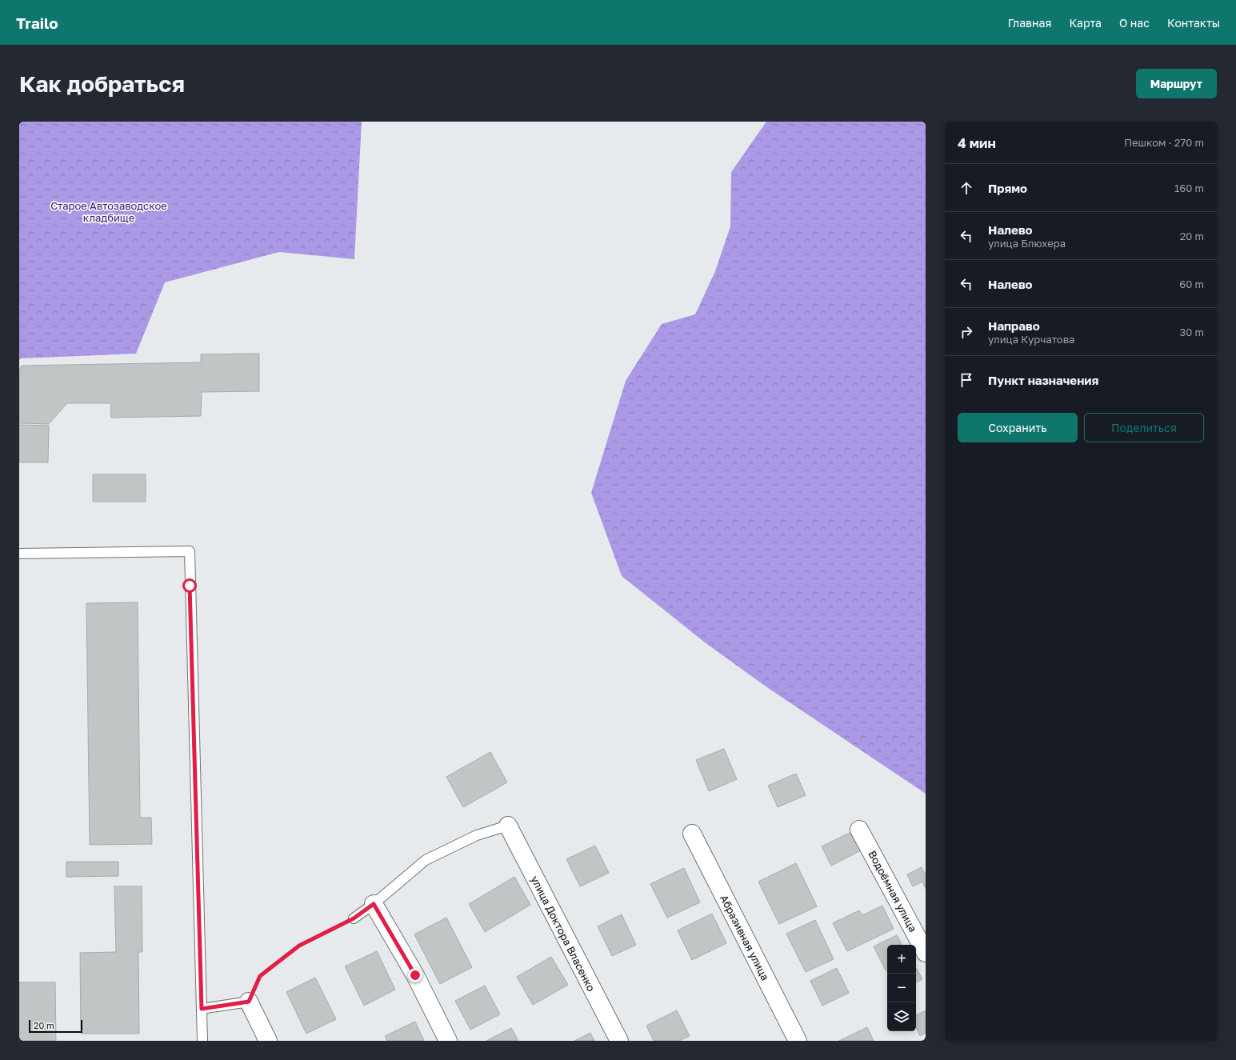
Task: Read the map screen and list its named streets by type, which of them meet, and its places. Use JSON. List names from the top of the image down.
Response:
{
  "streets": {
    "street": ["Водоёмная улица", "улица Доктора Власенко", "Абразивная улица"]
  },
  "parks": ["Старое Автозаводское кладбище"],
  "scale_bar": "20 m",
  "page": {
    "header": "Trailo",
    "nav": [
      "Главная",
      "Карта",
      "О нас",
      "Контакты"
    ],
    "buttons": [
      "Маршрут",
      ["Сохранить", "Поделиться"]
    ],
    "title": "Как добраться",
    "heading": ["4 мин", "Пешком · 270 m"],
    "list": [
      ["Прямо", "160 m"],
      ["Налево", "улица Блюхера", "20 m"],
      ["Налево", "60 m"],
      ["Направо", "улица Курчатова", "30 m"],
      "Пункт назначения"
    ],
    "map_buttons": ["+", "−"],
    "scale": "20 m"
  }
}
